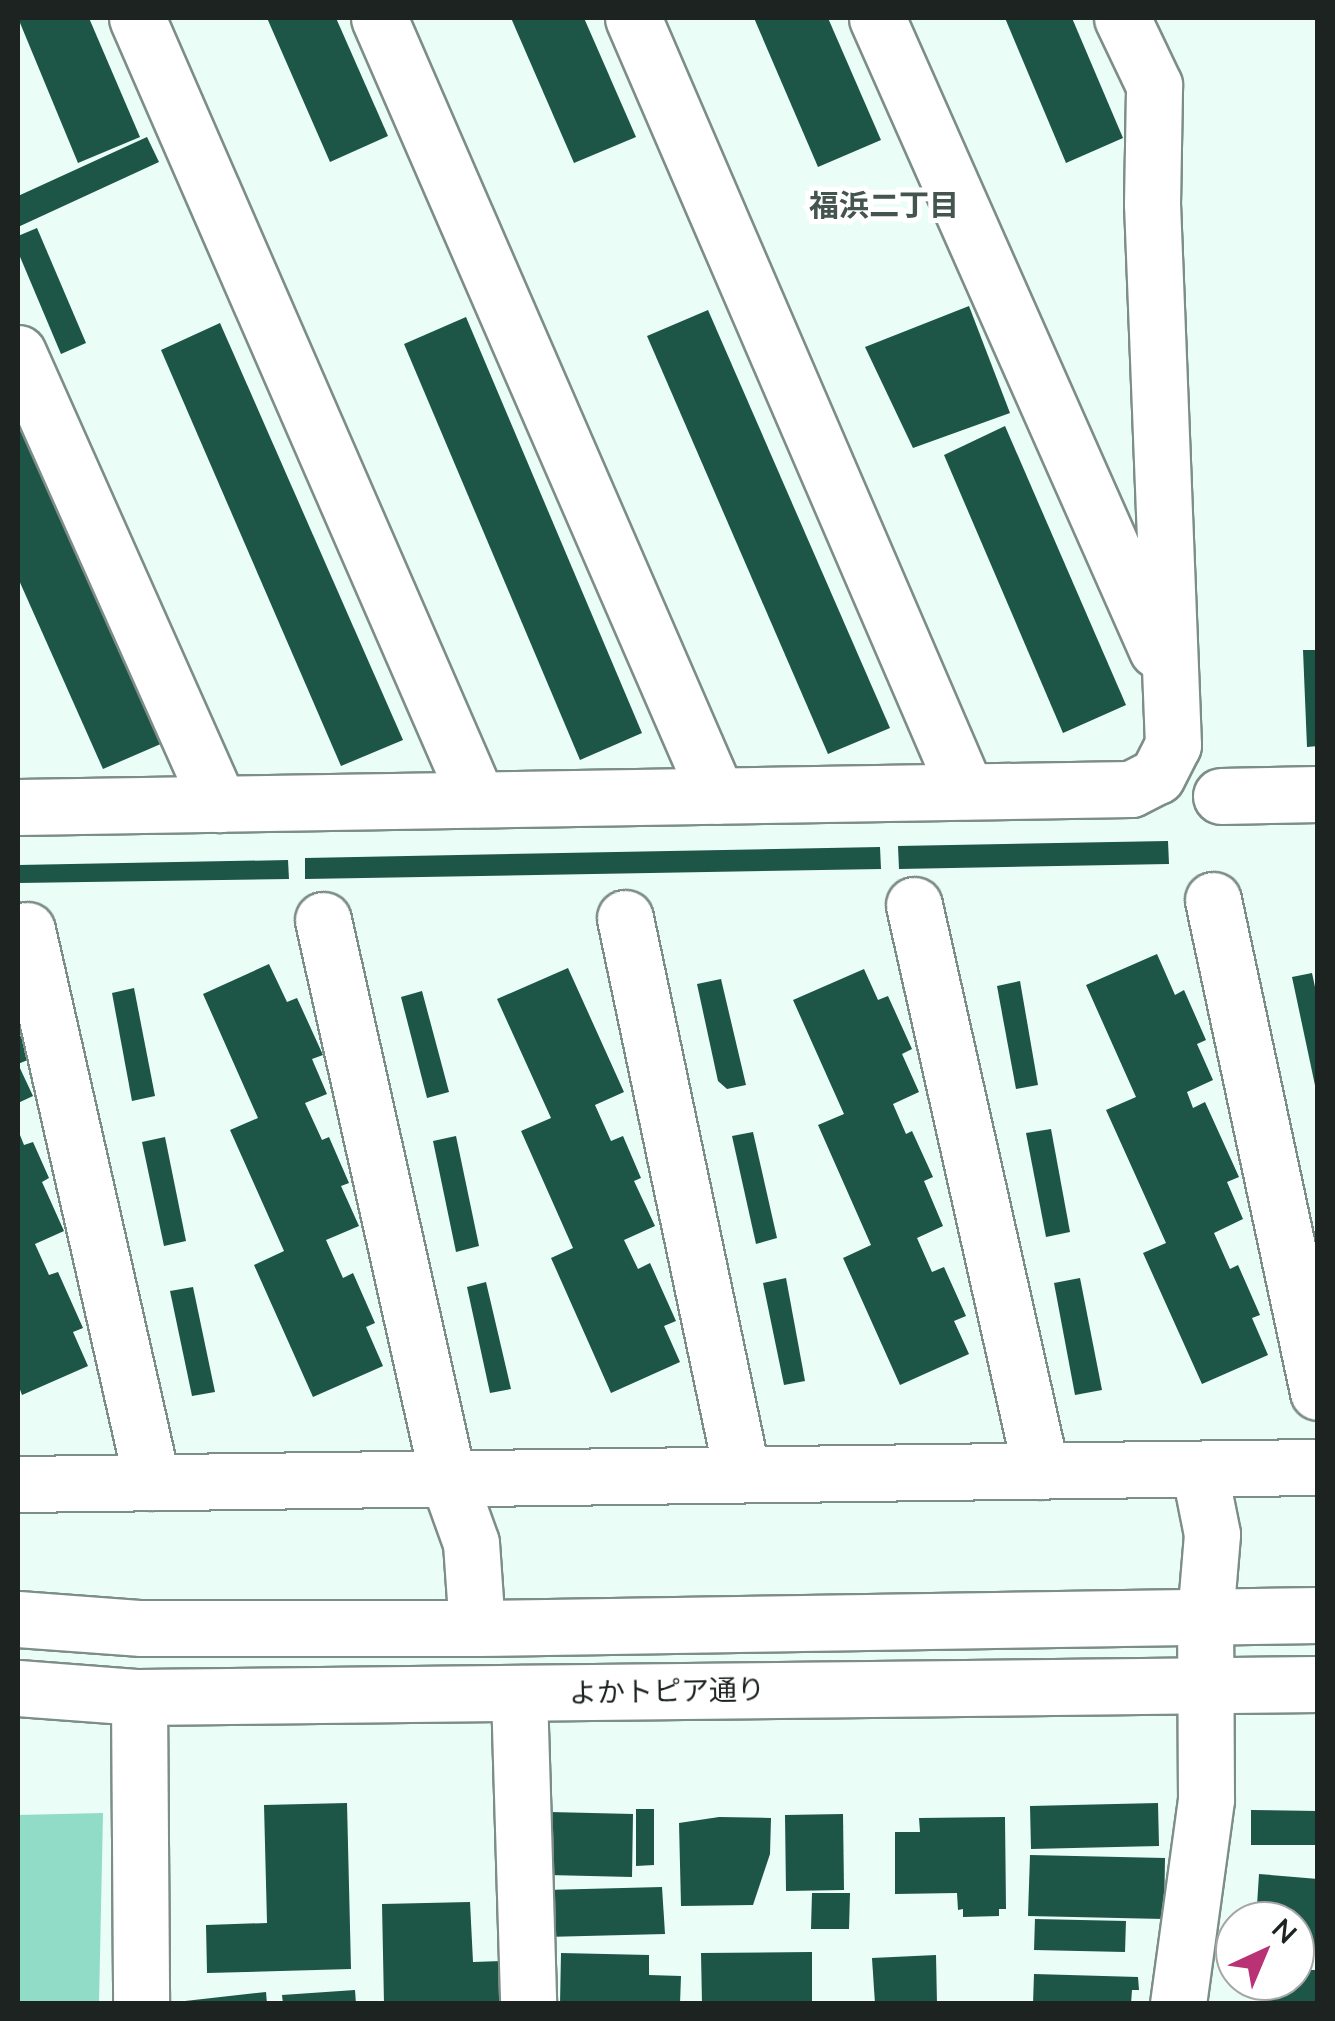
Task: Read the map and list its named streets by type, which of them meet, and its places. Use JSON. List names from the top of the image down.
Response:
{
  "streets": {
    "street": ["よかトピア通り"]
  },
  "districts": ["福浜二丁目"],
  "north": "top right"
}
